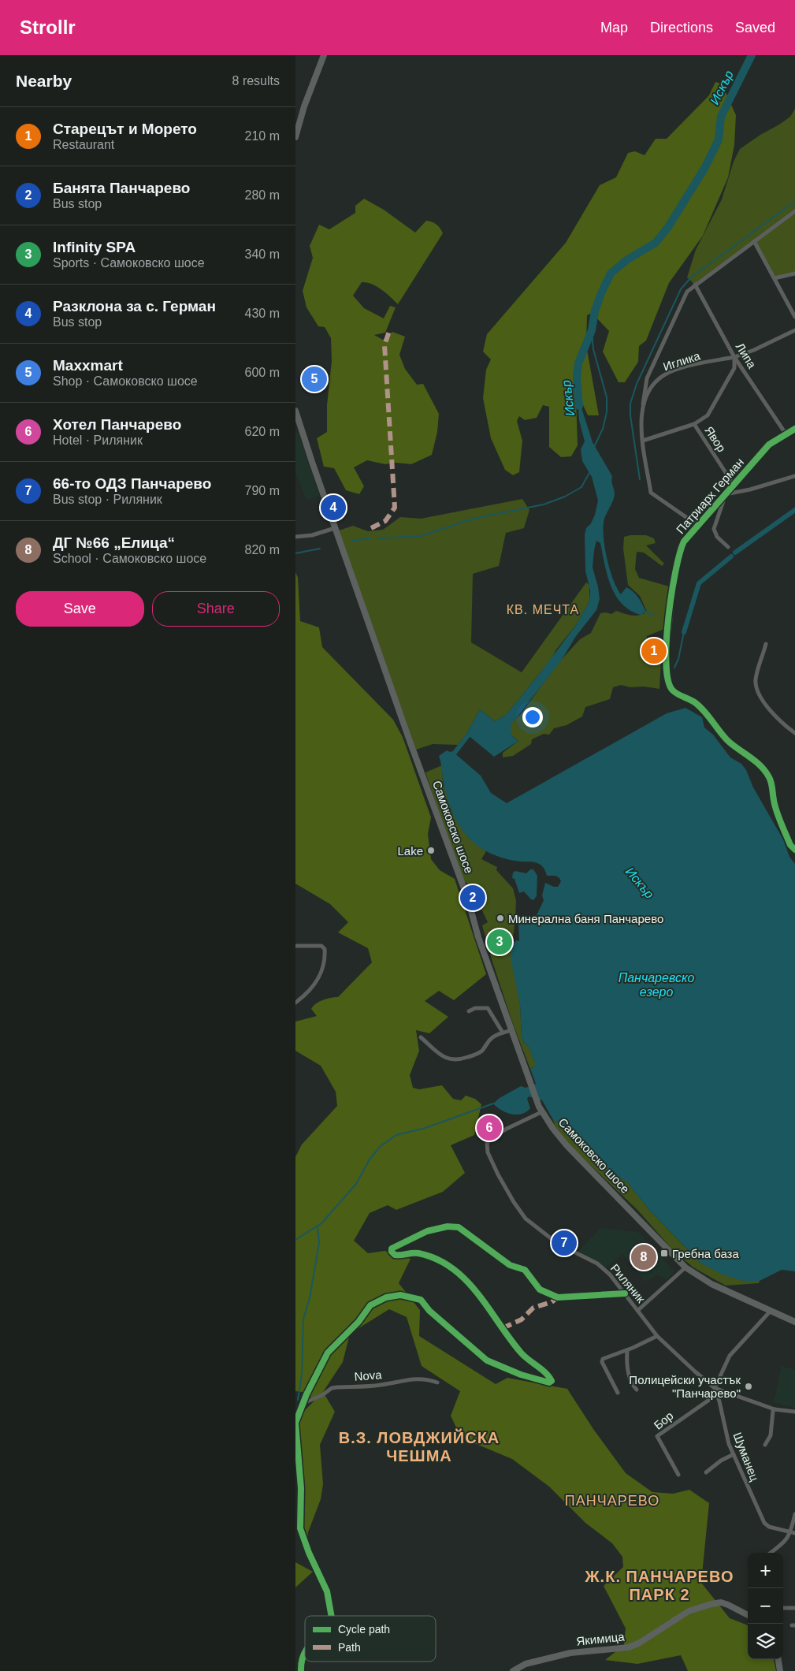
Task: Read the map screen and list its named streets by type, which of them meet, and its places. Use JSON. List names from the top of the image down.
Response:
{
  "streets": {
    "main road": ["Патриарх Герман", "Самоковско шосе", "Якимица"],
    "street": [
      "Липа",
      "Иглика",
      "Явор",
      "Риляник",
      "Nova",
      "Бор",
      "Шуманец"
    ]
  },
  "crossings": [
    ["Липа", "Иглика"],
    ["Липа", "Патриарх Герман"],
    ["Иглика", "Патриарх Герман"],
    ["Явор", "Патриарх Герман"],
    ["Самоковско шосе", "Риляник"],
    ["Риляник", "Шуманец"],
    ["Бор", "Шуманец"]
  ],
  "districts": [
    "КВ. МЕЧТА",
    "В.З. ЛОВДЖИЙСКА ЧЕШМА",
    "ПАНЧАРЕВО",
    "Ж.К. ПАНЧАРЕВО ПАРК 2"
  ],
  "water": ["Искър", "Панчаревско езеро"],
  "places": {
    "other": ["Lake", "Минерална баня Панчарево", "Полицейски участък \"Панчарево\""],
    "transit": ["Гребна база"]
  },
  "legend": ["Cycle path", "Path"],
  "page": {
    "header": "Strollr",
    "nav": ["Map", "Directions", "Saved"],
    "heading": ["Nearby", "8 results"],
    "list": [
      {
        "mark": "1",
        "name": "Старецът и Морето",
        "note": "Restaurant",
        "value": "210 m"
      },
      {
        "mark": "2",
        "name": "Банята Панчарево",
        "note": "Bus stop",
        "value": "280 m"
      },
      {
        "mark": "3",
        "name": "Infinity SPA",
        "note": "Sports · Самоковско шосе",
        "value": "340 m"
      },
      {
        "mark": "4",
        "name": "Разклона за с. Герман",
        "note": "Bus stop",
        "value": "430 m"
      },
      {
        "mark": "5",
        "name": "Maxxmart",
        "note": "Shop · Самоковско шосе",
        "value": "600 m"
      },
      {
        "mark": "6",
        "name": "Хотел Панчарево",
        "note": "Hotel · Риляник",
        "value": "620 m"
      },
      {
        "mark": "7",
        "name": "66-то ОДЗ Панчарево",
        "note": "Bus stop · Риляник",
        "value": "790 m"
      },
      {
        "mark": "8",
        "name": "ДГ №66 „Елица“",
        "note": "School · Самоковско шосе",
        "value": "820 m"
      }
    ],
    "pins": [
      "5",
      "4",
      "1",
      "2",
      "3",
      "6",
      "7",
      "8"
    ],
    "buttons": ["Save", "Share"],
    "map_buttons": ["+", "−"]
  }
}
